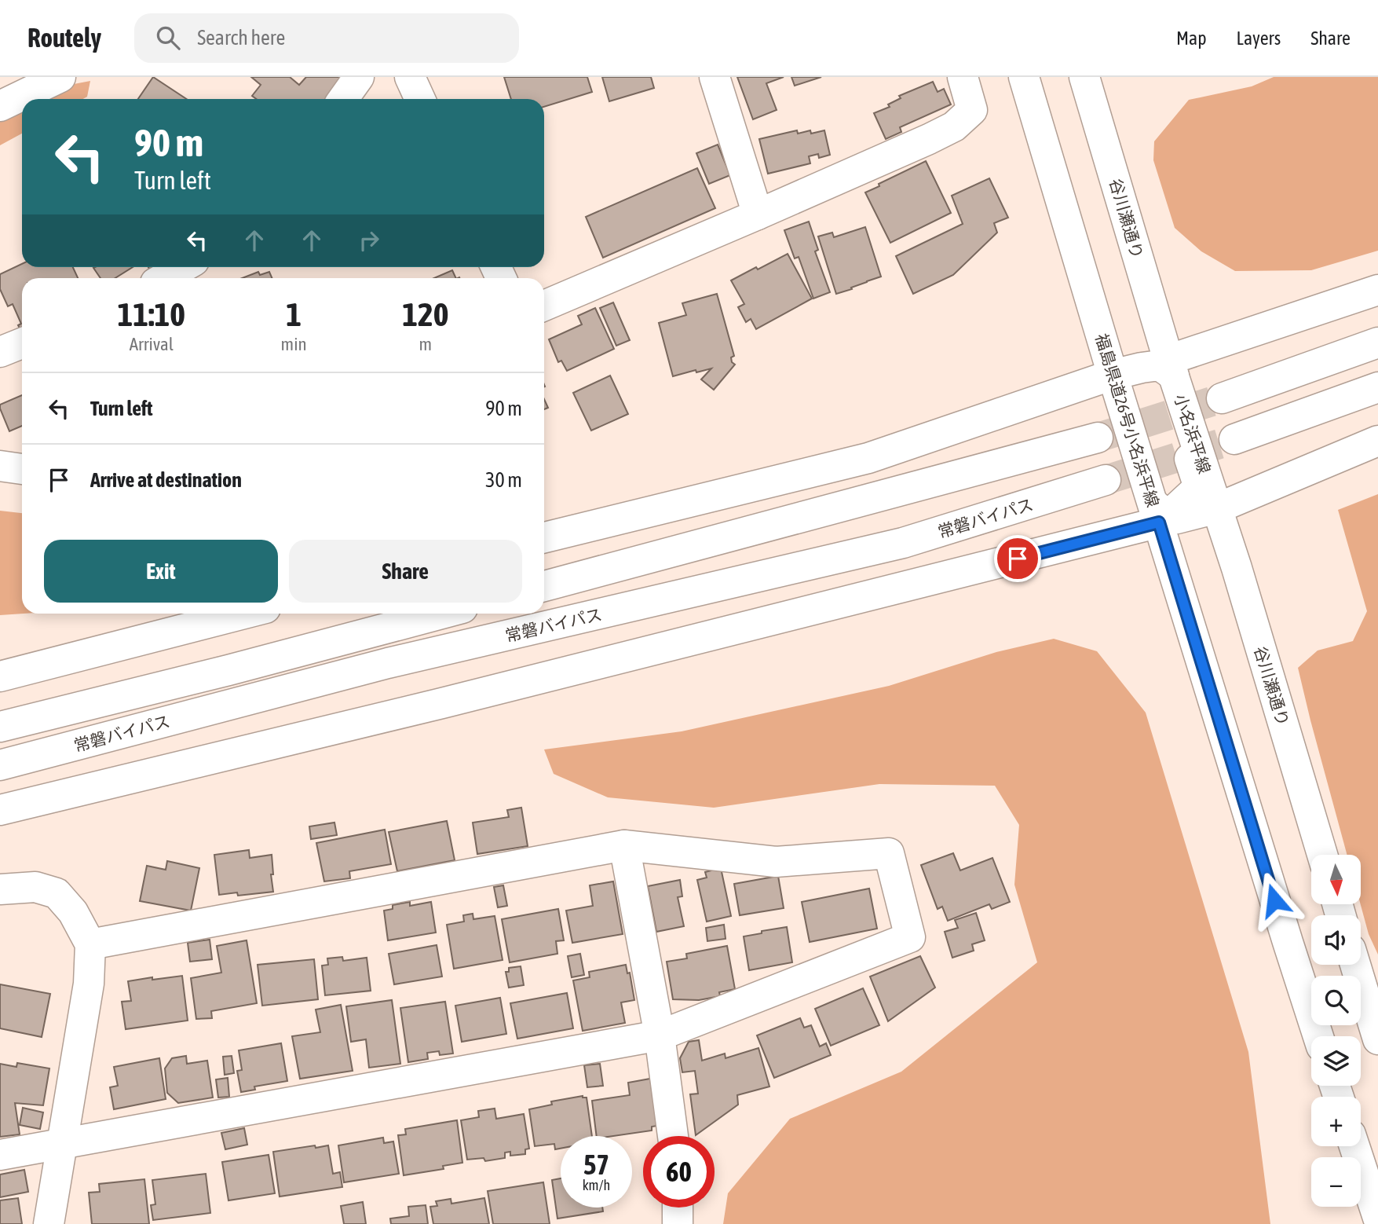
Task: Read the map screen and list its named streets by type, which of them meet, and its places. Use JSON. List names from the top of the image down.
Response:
{
  "streets": {
    "main road": [
      "谷川瀬通り",
      "福島県道26号小名浜平線",
      "小名浜平線",
      "常磐バイパス"
    ]
  },
  "crossings": [
    ["谷川瀬通り", "小名浜平線"]
  ],
  "north": "bottom",
  "page": {
    "header": "Routely",
    "search": "Search here",
    "nav": ["Map", "Layers", "Share"],
    "turn": ["90 m", "Turn left"],
    "eta": [
      "11:10",
      "Arrival",
      "1",
      "min",
      "120",
      "m"
    ],
    "list": [
      {
        "name": "Turn left",
        "value": "90 m"
      },
      {
        "name": "Arrive at destination",
        "value": "30 m"
      }
    ],
    "buttons": ["Exit", "Share"],
    "map_buttons": ["+", "−"],
    "speed": "57 km/h",
    "limit": "60"
  }
}
